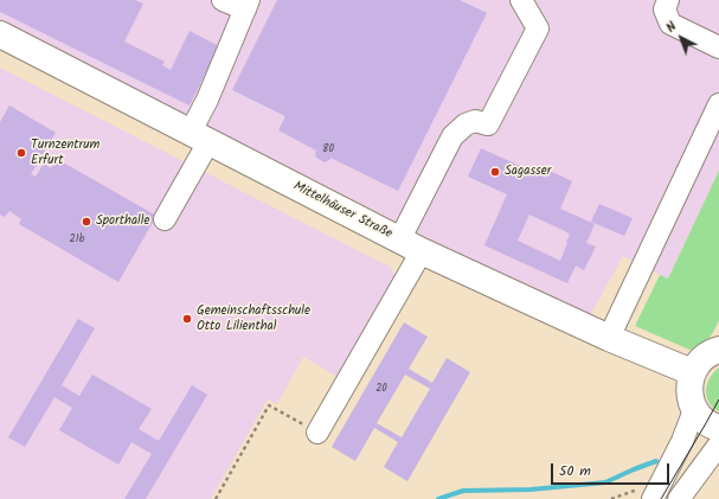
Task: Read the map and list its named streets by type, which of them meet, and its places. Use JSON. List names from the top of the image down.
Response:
{
  "streets": {
    "main road": ["Mittelhäuser Straße"]
  },
  "places": [
    "Turnzentrum Erfurt",
    "Sagasser",
    "Sporthalle",
    "Gemeinschaftsschule Otto Lilienthal"
  ],
  "house_numbers": ["80", "21b", "20"],
  "scale_bar": "50 m",
  "north": "top left"
}
